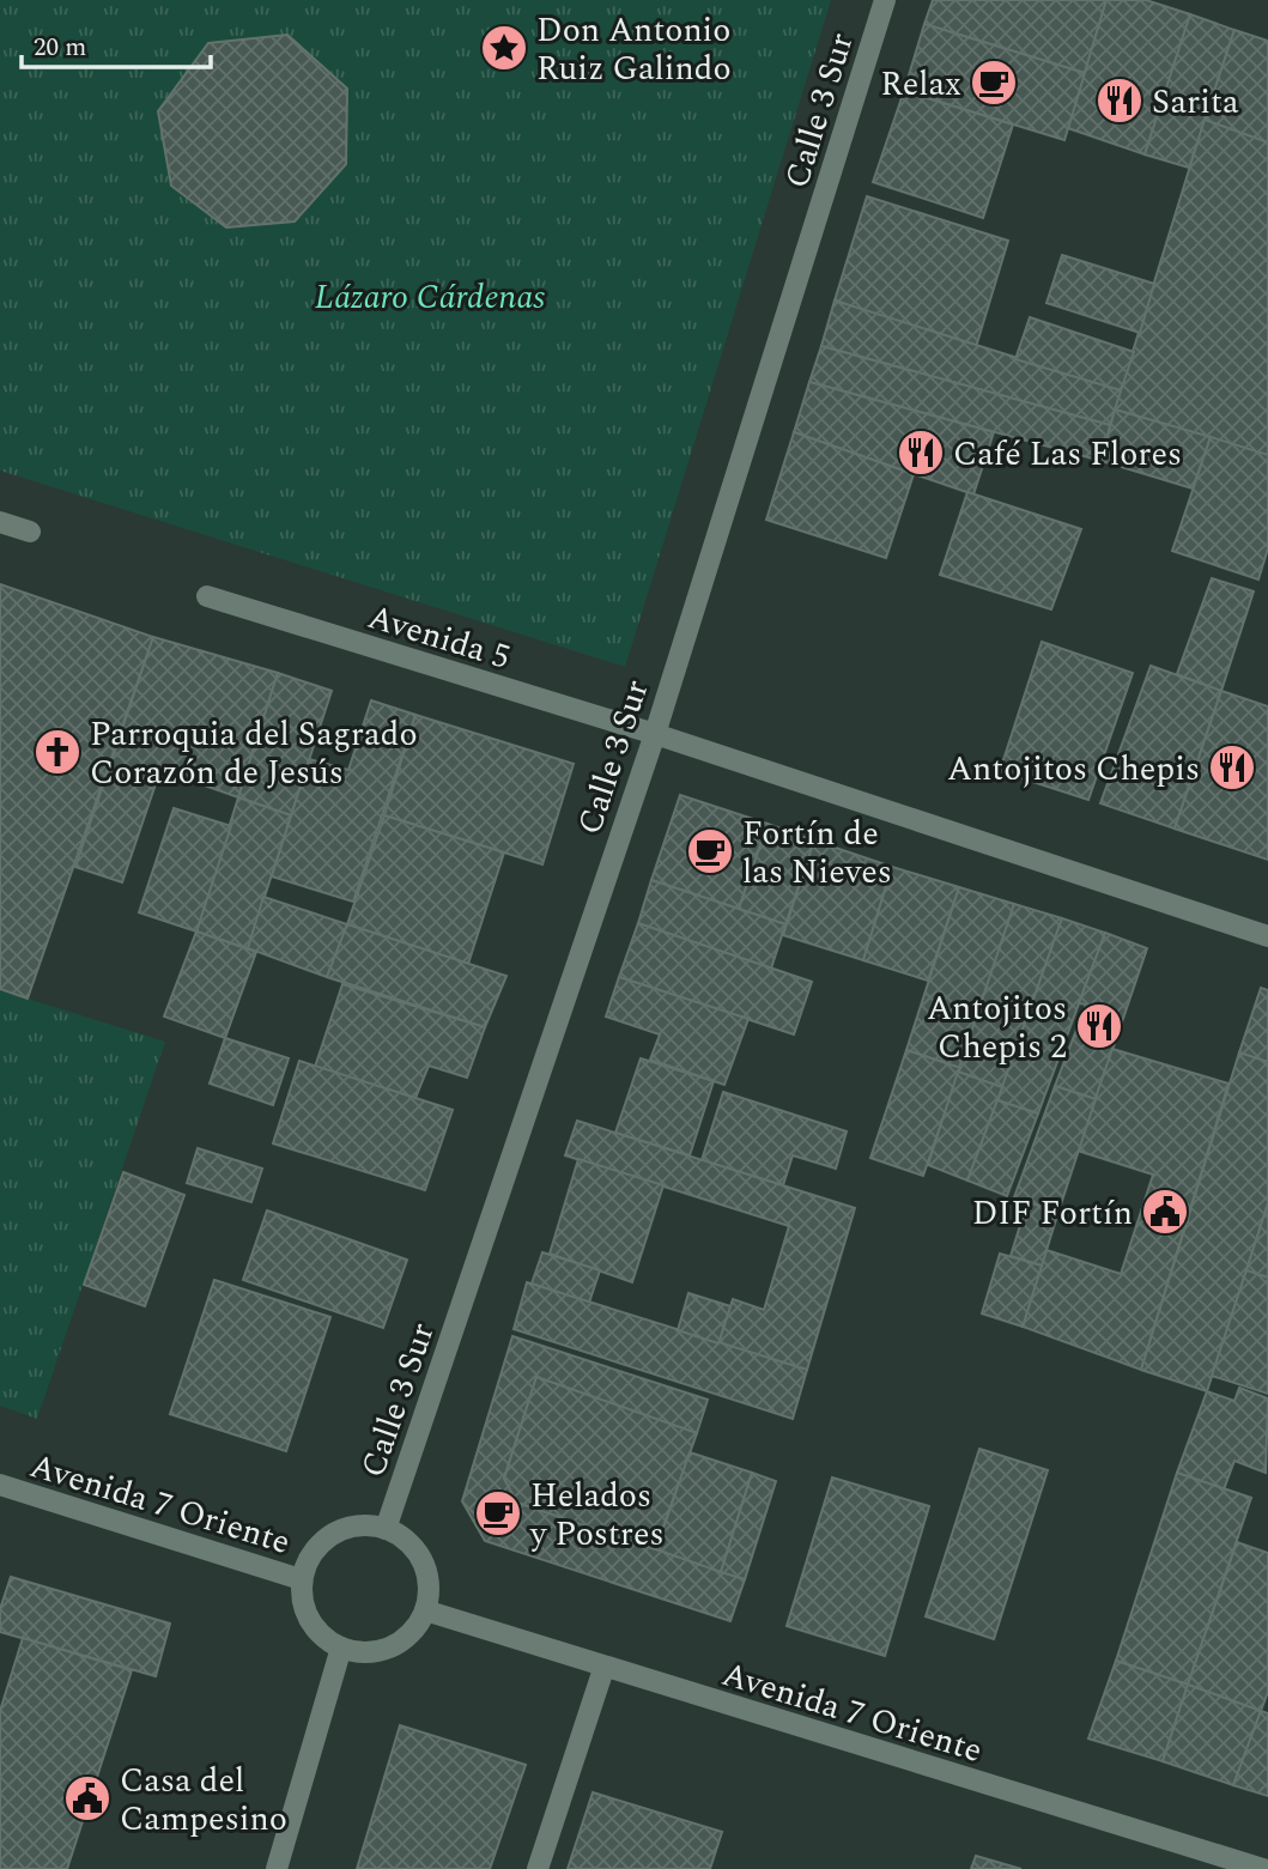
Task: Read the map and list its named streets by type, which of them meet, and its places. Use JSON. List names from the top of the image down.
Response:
{
  "streets": {
    "street": ["Calle 3 Sur", "Avenida 5", "Avenida 7 Oriente"]
  },
  "crossings": [
    ["Calle 3 Sur", "Avenida 5"],
    ["Calle 3 Sur", "Avenida 7 Oriente"]
  ],
  "parks": ["Lázaro Cárdenas"],
  "places": {
    "place": ["Don Antonio Ruiz Galindo"],
    "cafe": ["Relax", "Fortín de las Nieves", "Helados y Postres"],
    "restaurant": [
      "Sarita",
      "Café Las Flores",
      "Antojitos Chepis",
      "Antojitos Chepis 2"
    ],
    "church": ["Parroquia del Sagrado Corazón de Jesús"],
    "public building": ["DIF Fortín", "Casa del Campesino"]
  },
  "scale_bar": "20 m"
}
